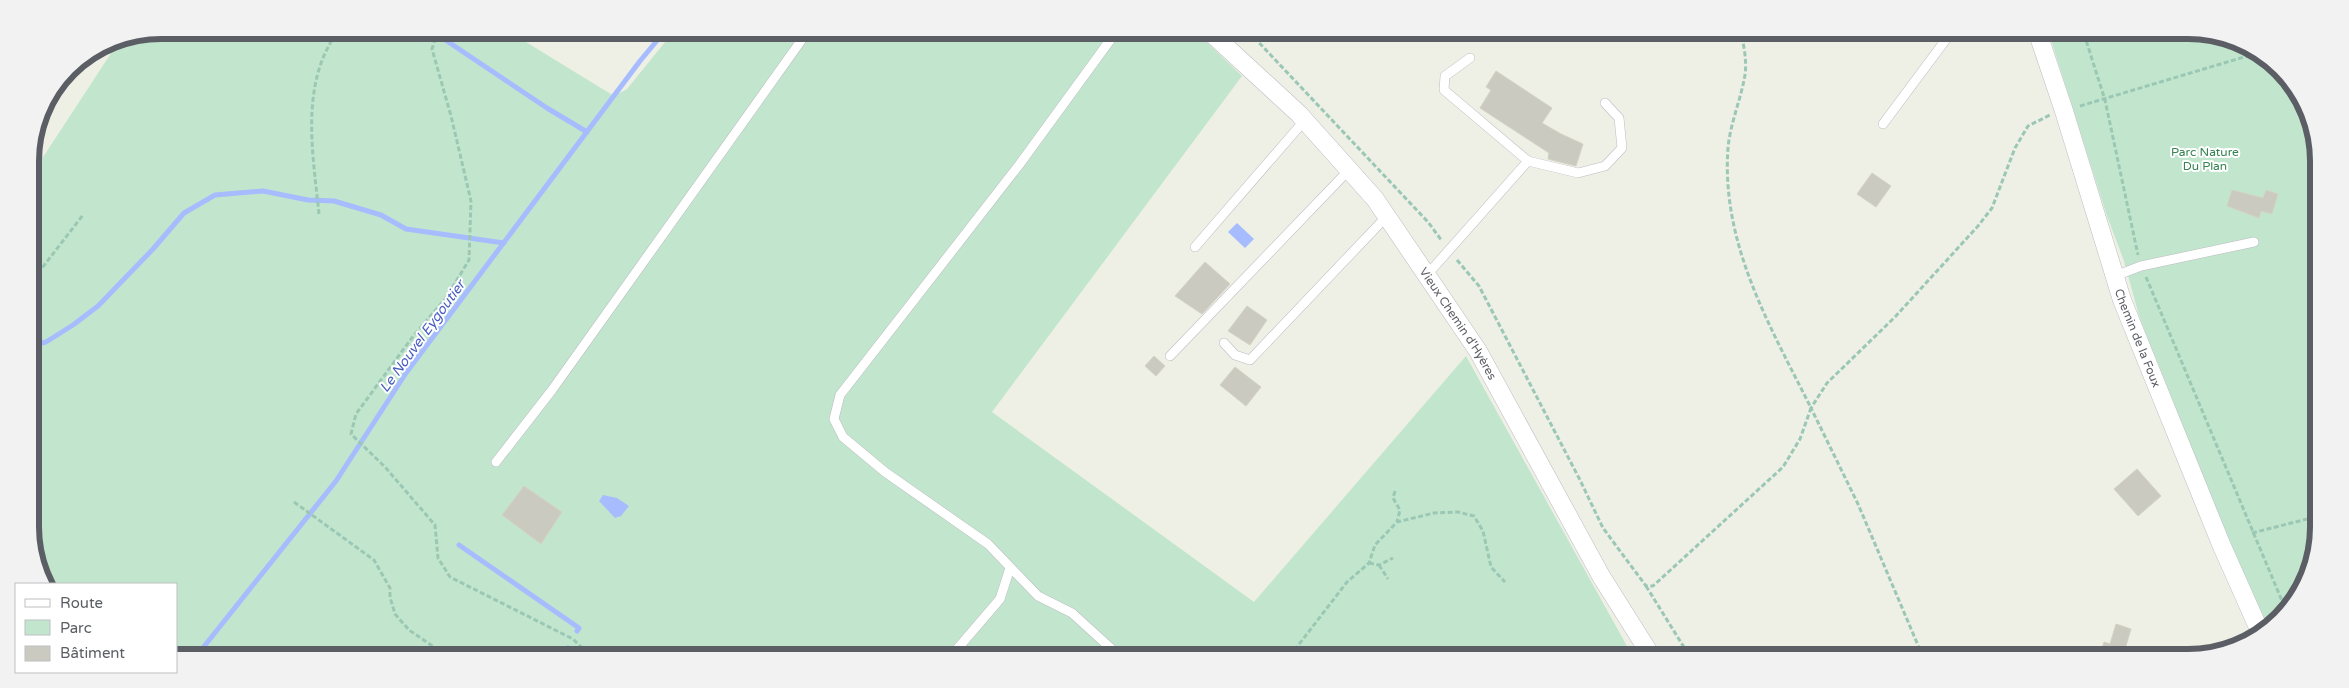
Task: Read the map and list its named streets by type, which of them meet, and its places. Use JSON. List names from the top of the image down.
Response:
{
  "streets": {
    "street": ["Vieux Chemin d'Hyères", "Chemin de la Foux"]
  },
  "water": ["Le Nouvel Eygoutier"],
  "parks": ["Parc Nature Du Plan"],
  "legend": ["Route", "Parc", "Bâtiment"]
}
